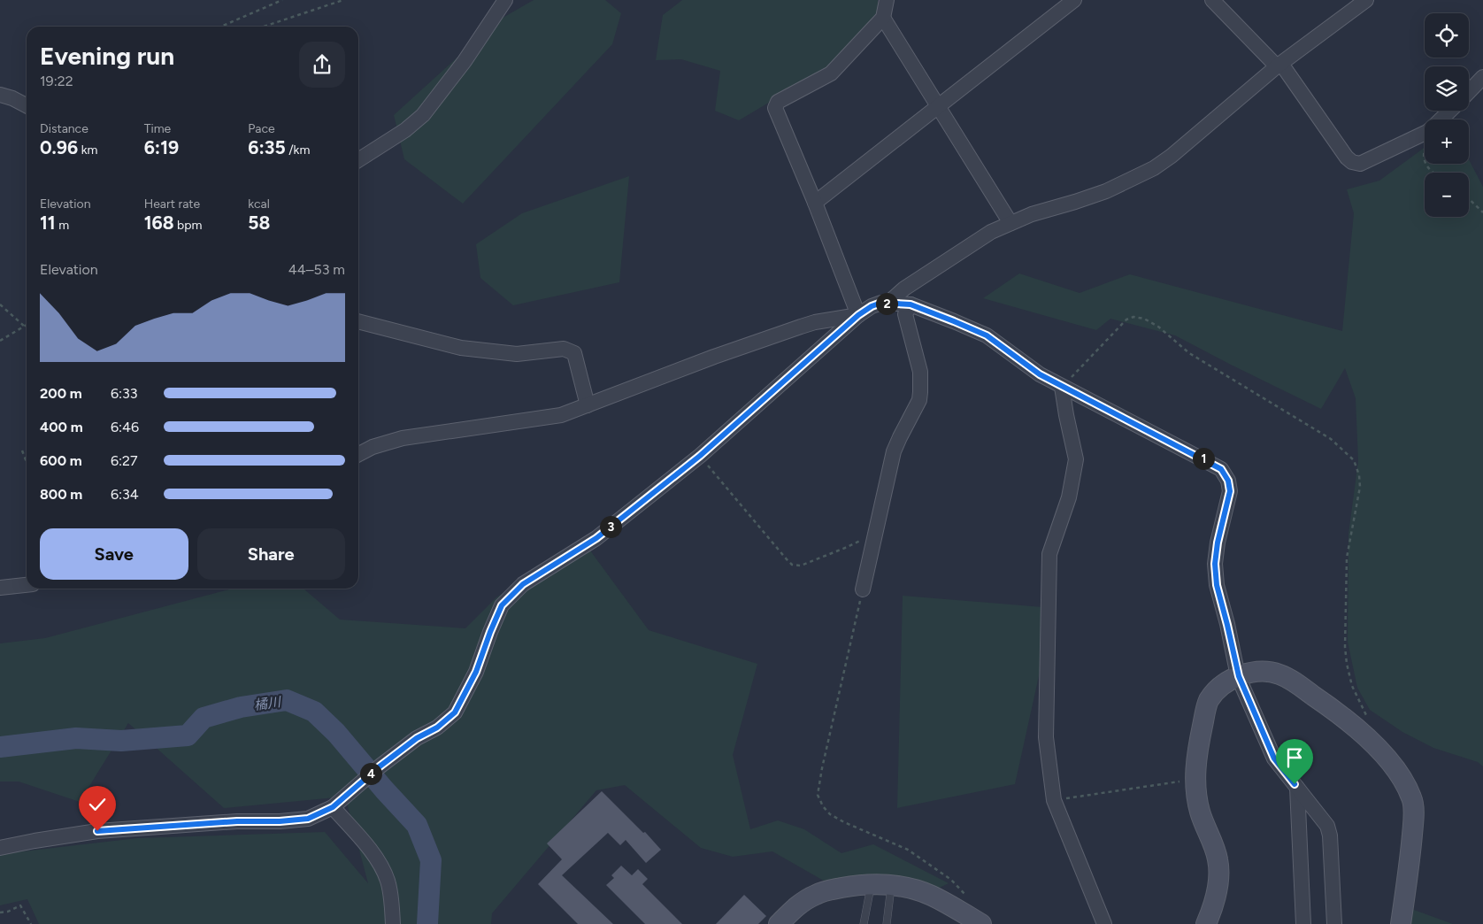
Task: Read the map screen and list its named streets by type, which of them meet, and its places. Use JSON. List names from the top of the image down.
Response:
{
  "water": ["橘川"],
  "page": {
    "map_buttons": ["+", "−"],
    "heading": ["Evening run", "19:22"],
    "stats": [
      ["Distance", "0.96 km"],
      ["Time", "6:19"],
      ["Pace", "6:35 /km"],
      ["Elevation", "11 m"],
      ["Heart rate", "168 bpm"],
      ["kcal", "58"]
    ],
    "chart": ["Elevation", "44–53 m"],
    "pins": [
      "2",
      "1",
      "3",
      "4"
    ],
    "list": [
      {
        "name": "200 m",
        "note": "6:33"
      },
      {
        "name": "400 m",
        "note": "6:46"
      },
      {
        "name": "600 m",
        "note": "6:27"
      },
      {
        "name": "800 m",
        "note": "6:34"
      }
    ],
    "buttons": ["Save", "Share"]
  }
}
